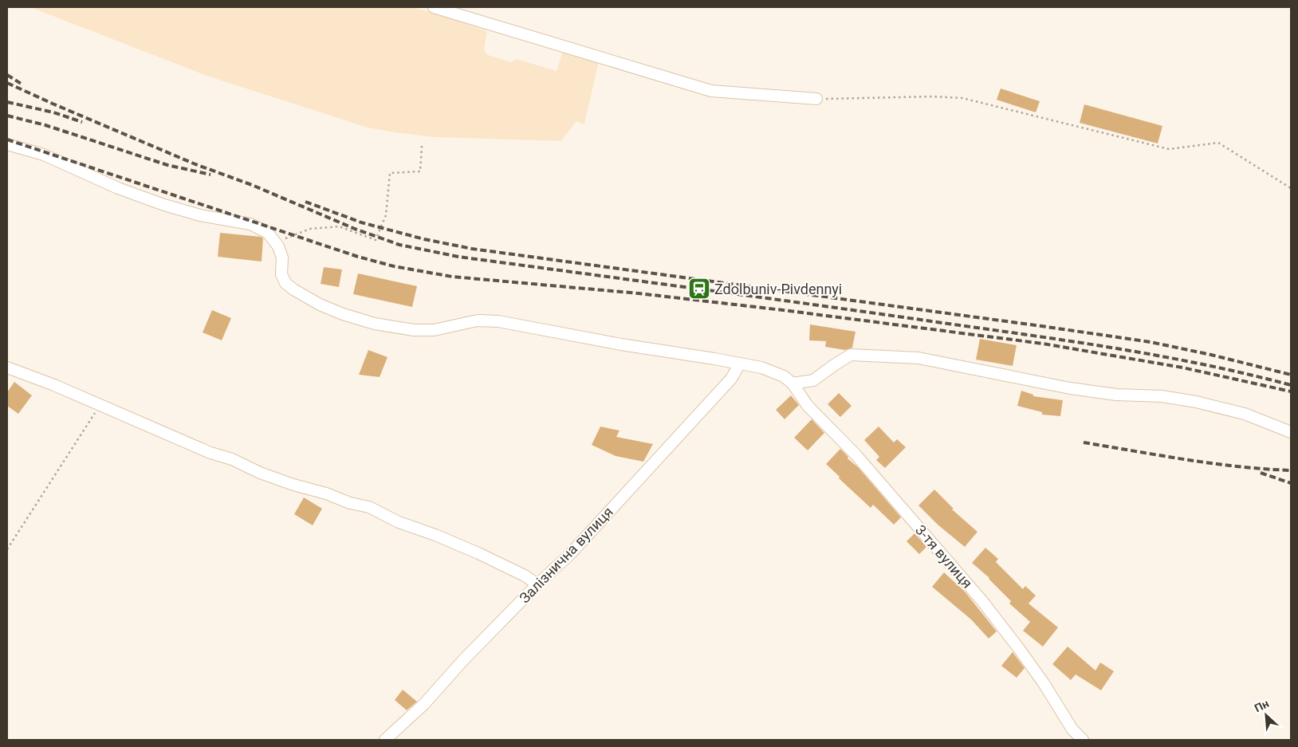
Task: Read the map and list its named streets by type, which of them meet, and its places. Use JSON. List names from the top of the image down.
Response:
{
  "streets": {
    "street": ["Залізнична вулиця", "3-тя вулиця"]
  },
  "places": {
    "station": ["Zdolbuniv-Pivdennyi"]
  },
  "north": "top left"
}
